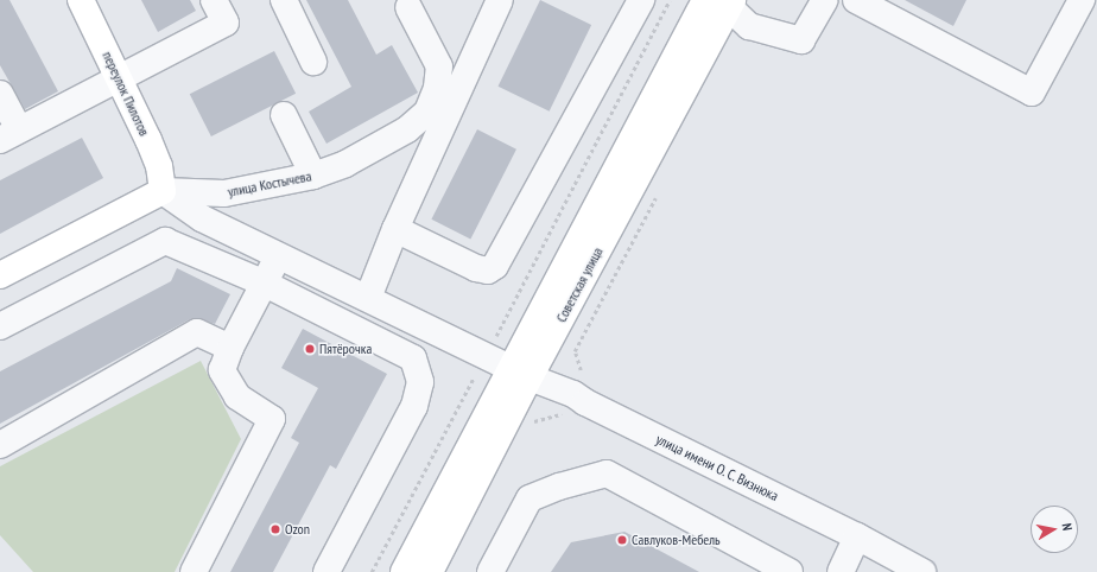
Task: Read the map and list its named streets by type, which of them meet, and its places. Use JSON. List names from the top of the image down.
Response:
{
  "streets": {
    "main road": ["переулок Пилотов", "улица Костычева", "Советская улица"],
    "street": ["улица имени О. С. Визнюка"]
  },
  "crossings": [
    ["переулок Пилотов", "улица Костычева"],
    ["переулок Пилотов", "улица имени О. С. Визнюка"],
    ["улица Костычева", "улица имени О. С. Визнюка"],
    ["Советская улица", "улица имени О. С. Визнюка"]
  ],
  "places": ["Пятёрочка", "Ozon", "Савлуков-Мебель"],
  "north": "right"
}
